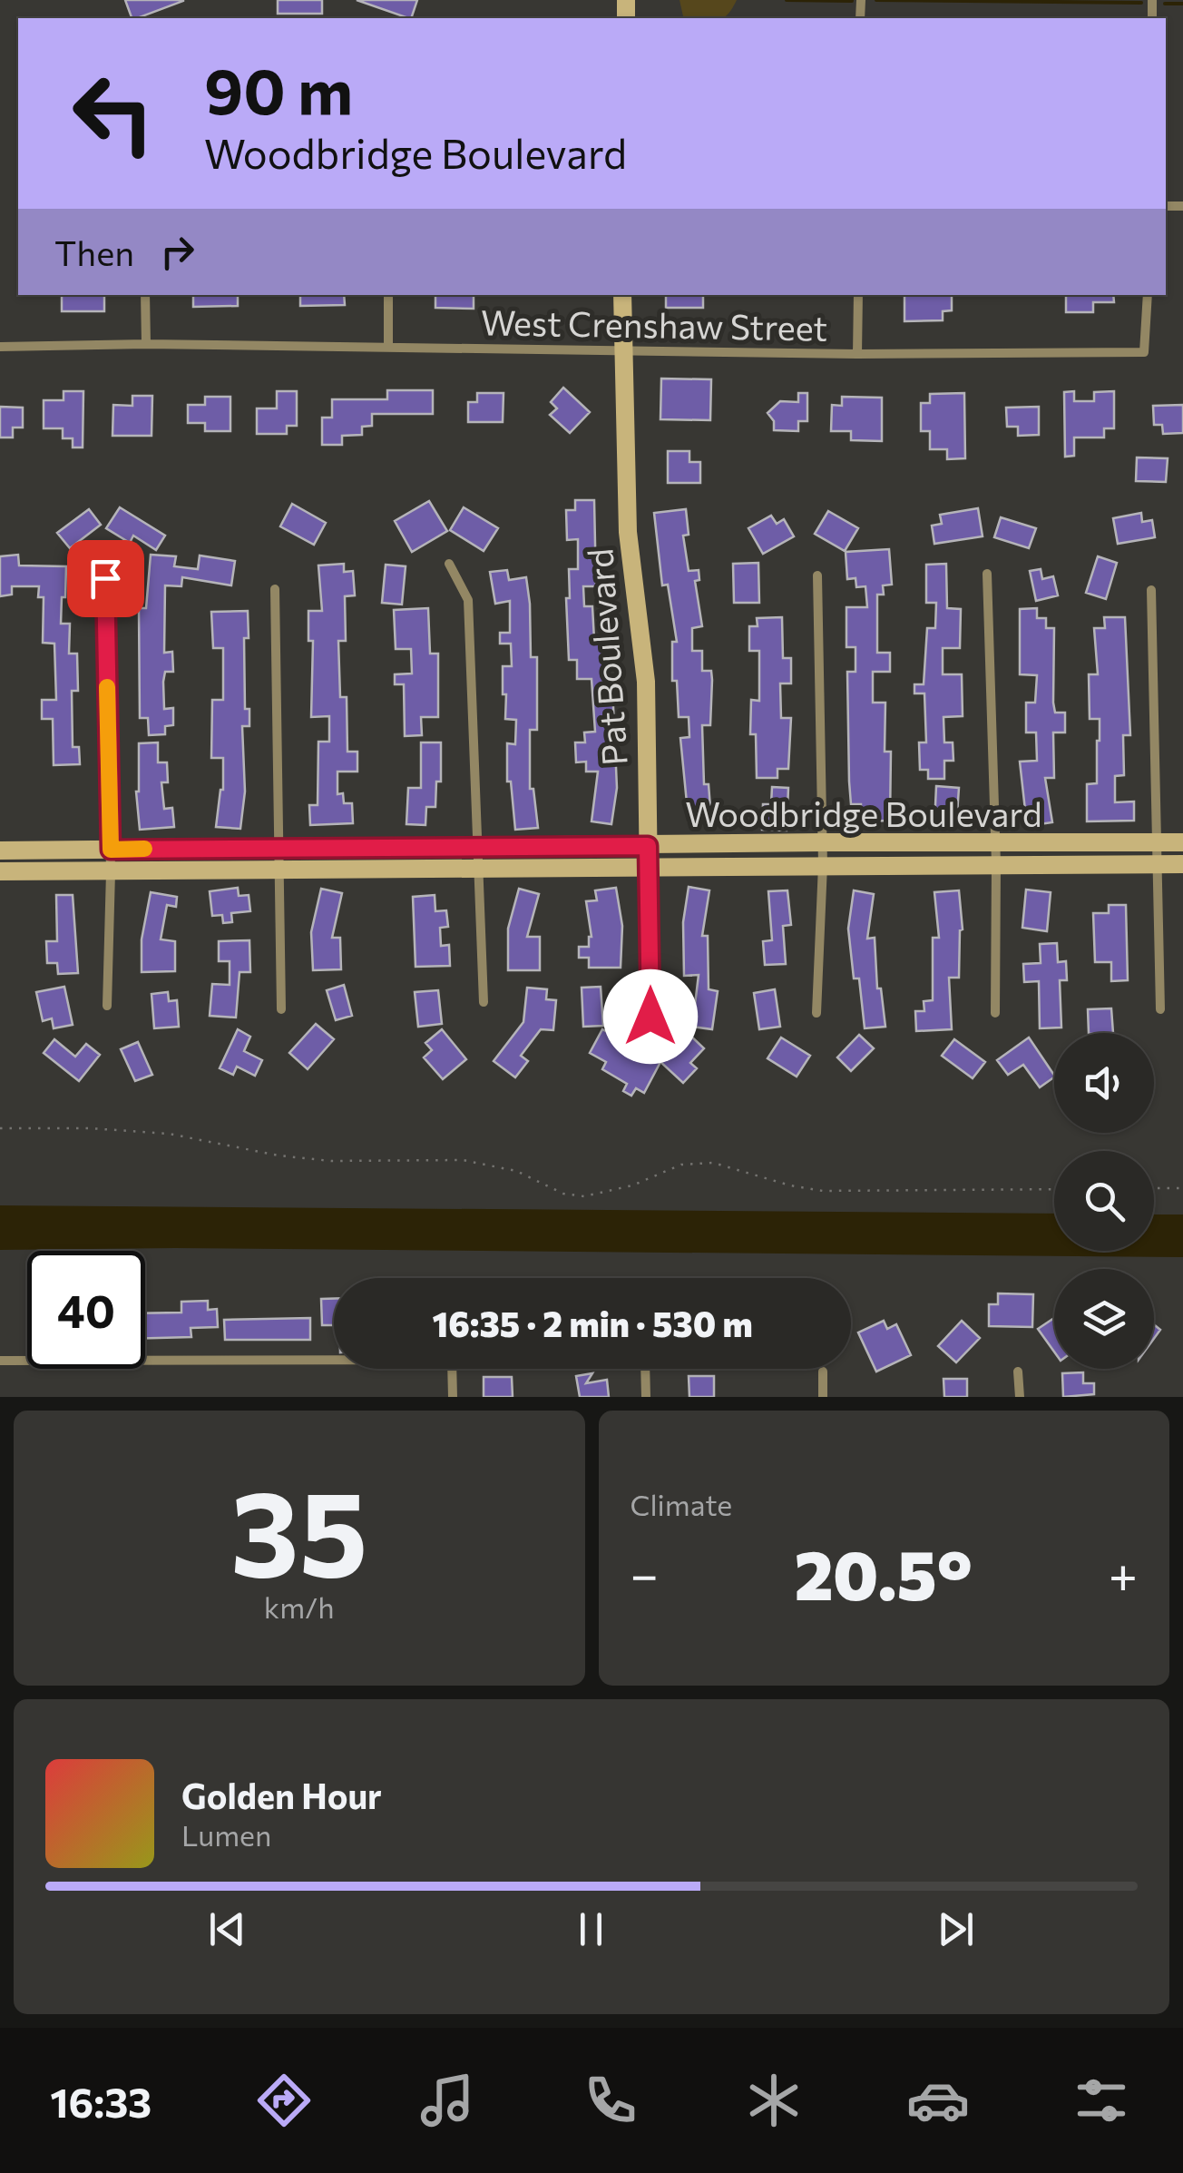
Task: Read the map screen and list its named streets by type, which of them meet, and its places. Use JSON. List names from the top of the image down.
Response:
{
  "streets": {
    "street": ["West Crenshaw Street", "Pat Boulevard", "Woodbridge Boulevard"]
  },
  "crossings": [
    ["West Crenshaw Street", "Pat Boulevard"],
    ["Pat Boulevard", "Woodbridge Boulevard"]
  ],
  "page": {
    "turn": ["90 m", "Woodbridge Boulevard"],
    "then": "Then",
    "limit": "40",
    "trip": "16:35 · 2 min · 530 m",
    "tile": [
      ["35", "km/h"],
      "Climate"
    ],
    "heat": ["−", "20.5°", "+"],
    "song": ["Golden Hour", "Lumen"],
    "tabs": "16:33"
  }
}
